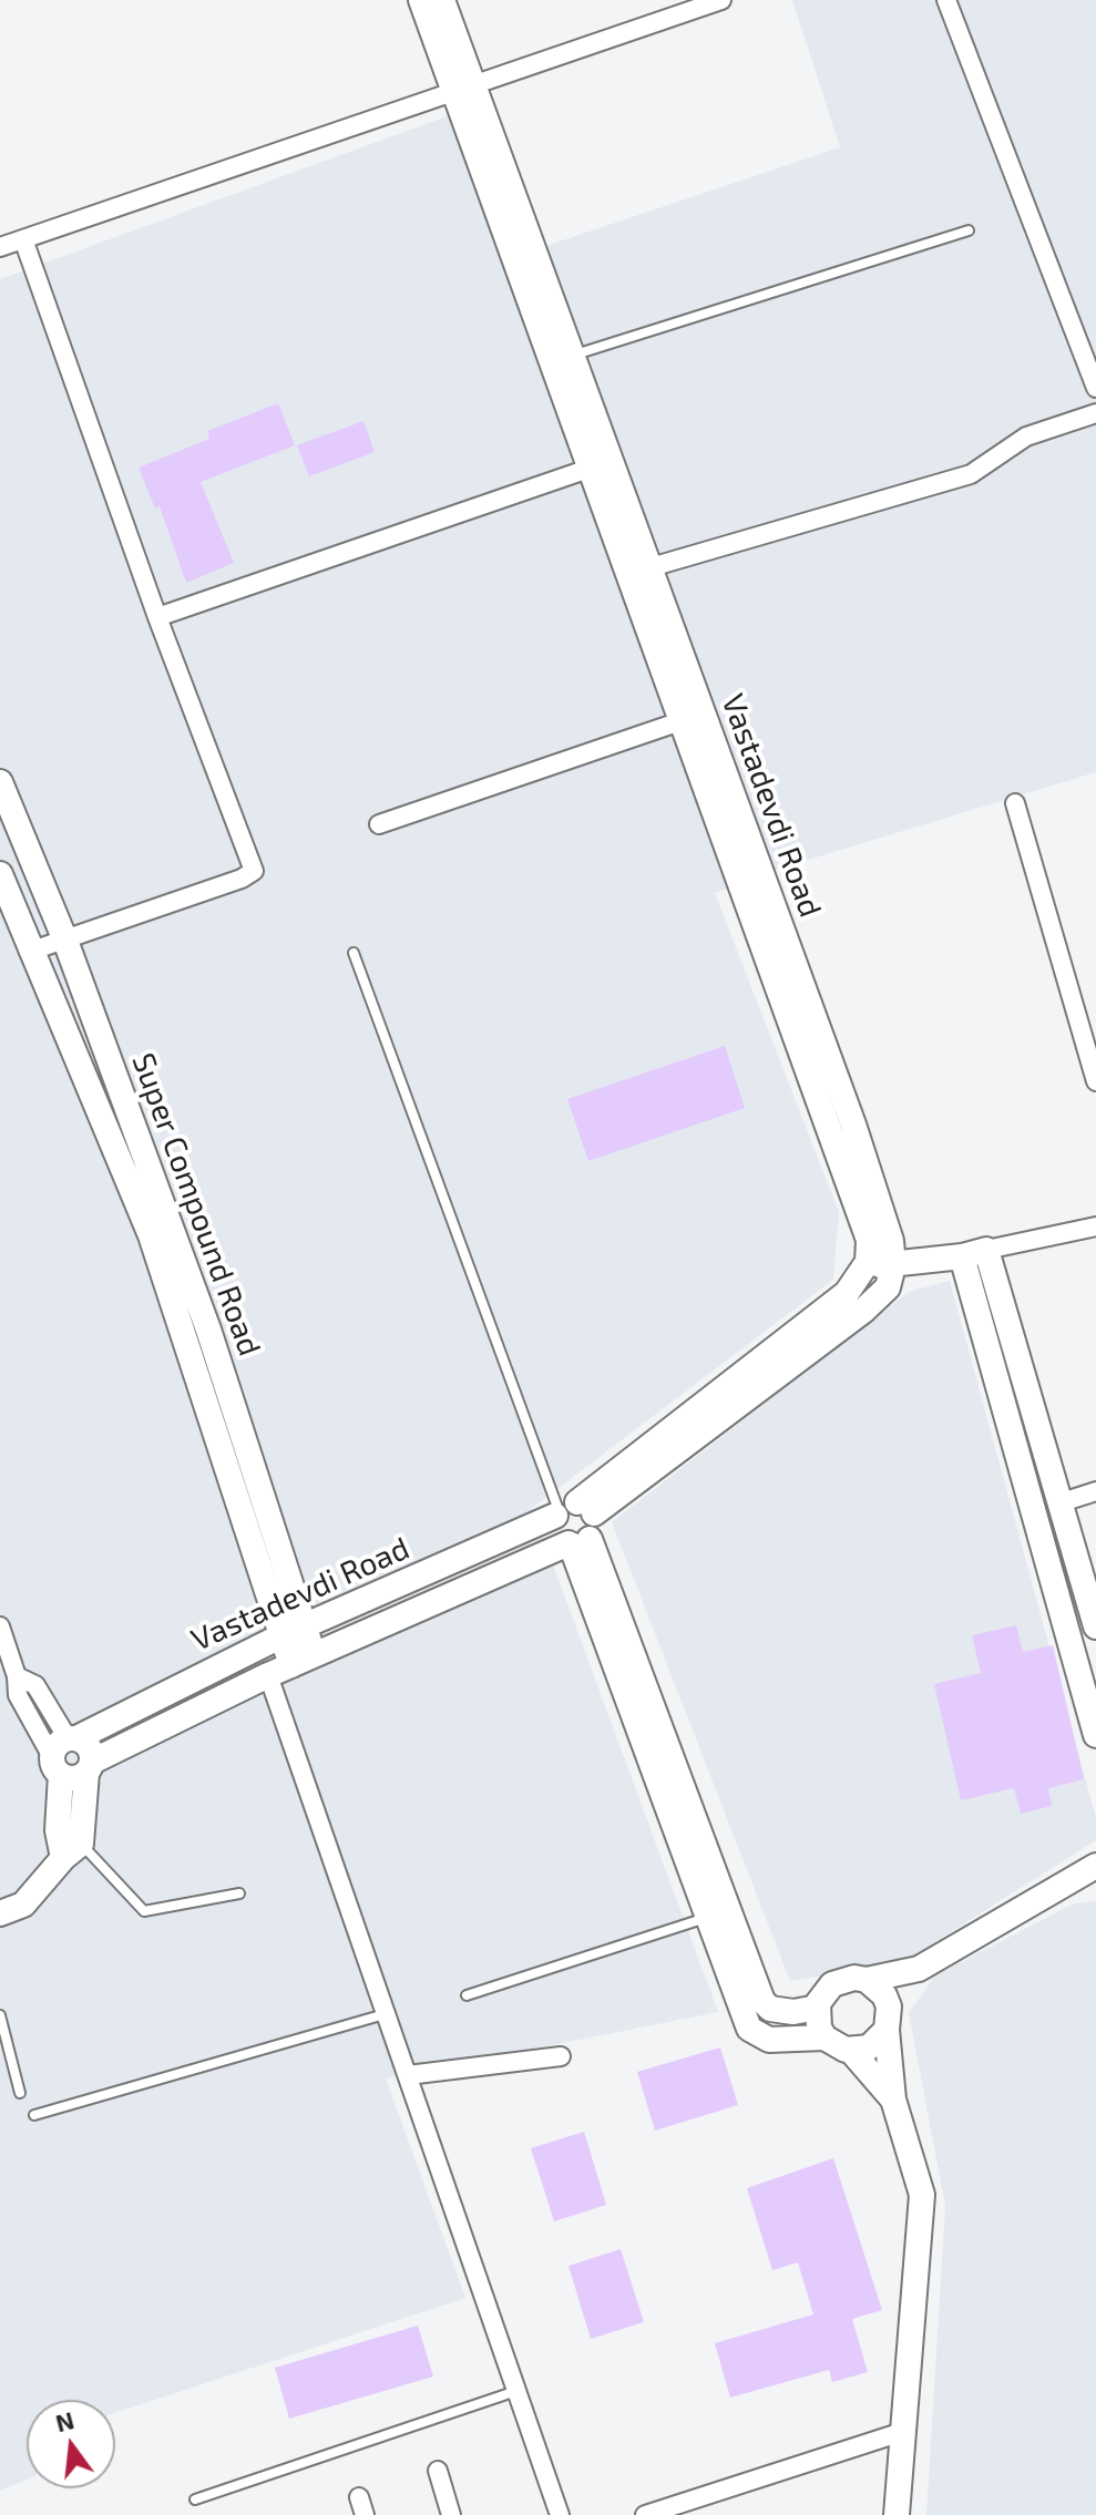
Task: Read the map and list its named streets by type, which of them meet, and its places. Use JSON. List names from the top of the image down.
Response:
{
  "streets": {
    "street": ["Vastadevdi Road", "Super Compound Road"]
  },
  "crossings": [
    ["Vastadevdi Road", "Super Compound Road"]
  ],
  "north": "top"
}
